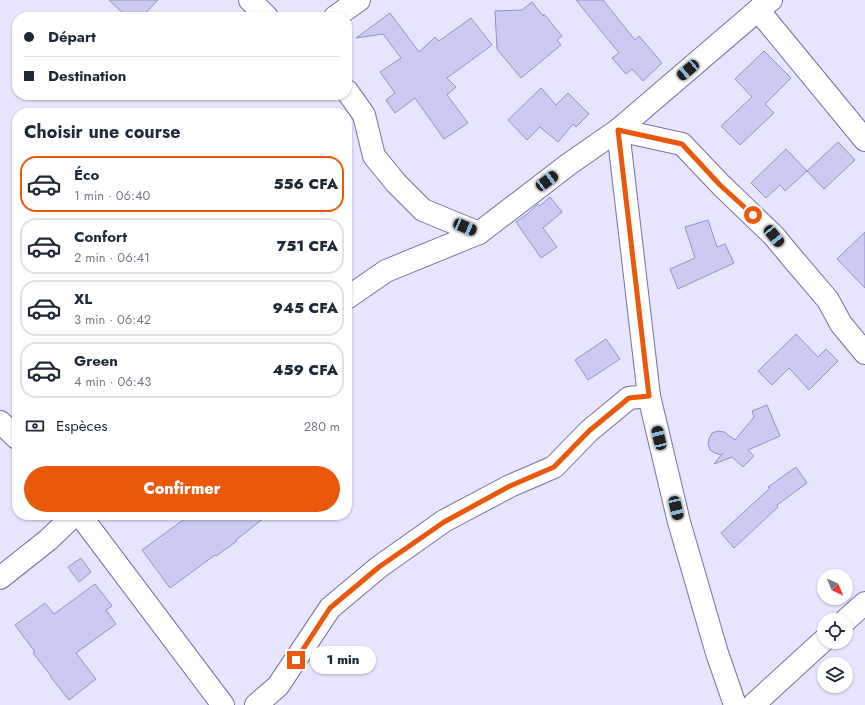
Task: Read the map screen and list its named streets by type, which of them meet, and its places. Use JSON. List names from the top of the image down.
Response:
{
  "north": "bottom right",
  "page": {
    "banner": ["Départ", "Destination"],
    "heading": "Choisir une course",
    "list": [
      {
        "name": "Éco",
        "note": "1 min · 06:40",
        "value": "556 CFA"
      },
      {
        "name": "Confort",
        "note": "2 min · 06:41",
        "value": "751 CFA"
      },
      {
        "name": "XL",
        "note": "3 min · 06:42",
        "value": "945 CFA"
      },
      {
        "name": "Green",
        "note": "4 min · 06:43",
        "value": "459 CFA"
      }
    ],
    "pay": ["Espèces", "280 m"],
    "buttons": "Confirmer",
    "bubble": "1 min"
  }
}
